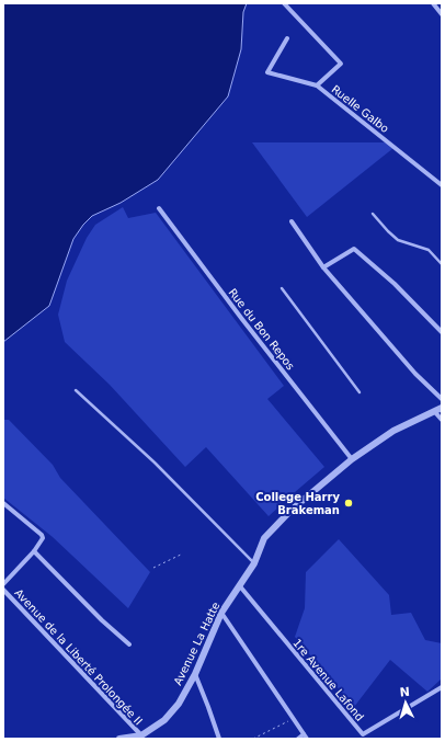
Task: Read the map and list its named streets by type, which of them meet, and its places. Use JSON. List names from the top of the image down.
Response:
{
  "streets": {
    "street": [
      "Ruelle Galbo",
      "Rue du Bon Repos",
      "Avenue La Hatte",
      "Avenue de la Liberté Prolongée II",
      "1re Avenue Lafond"
    ]
  },
  "crossings": [
    ["Rue du Bon Repos", "Avenue La Hatte"],
    ["Avenue La Hatte", "Avenue de la Liberté Prolongée II"],
    ["Avenue La Hatte", "1re Avenue Lafond"]
  ],
  "places": ["College Harry Brakeman"],
  "north": "top"
}
